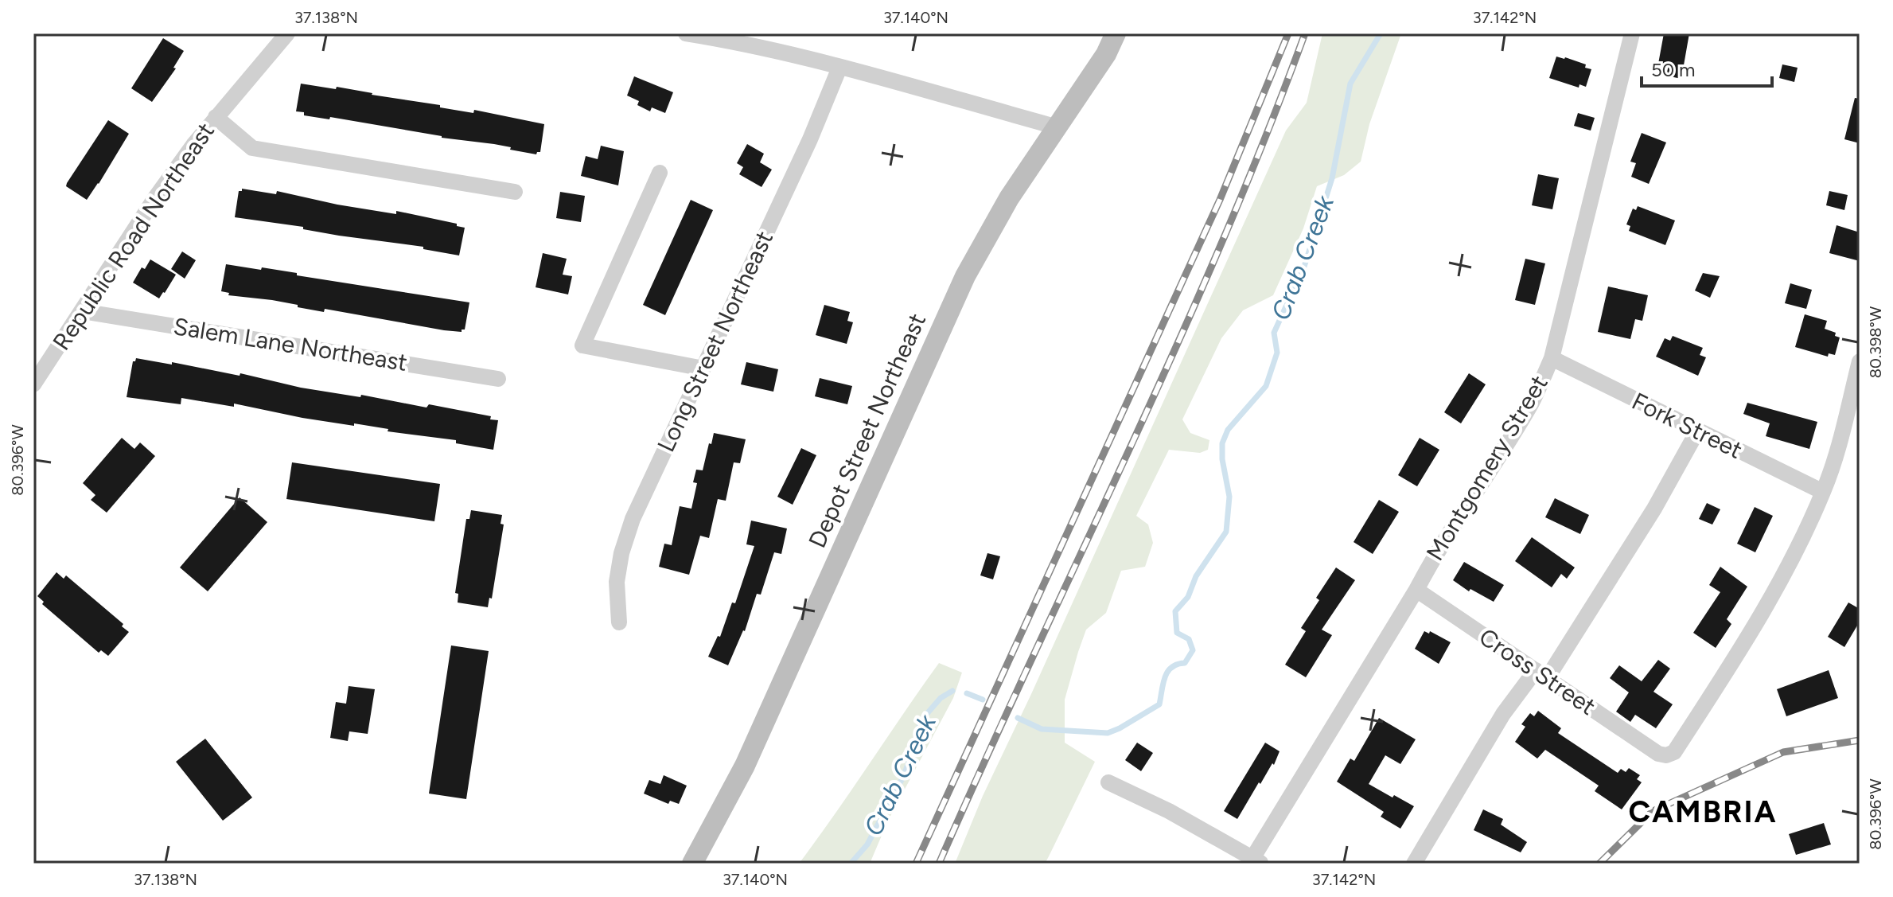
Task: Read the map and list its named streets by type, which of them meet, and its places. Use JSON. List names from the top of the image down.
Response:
{
  "streets": {
    "main road": ["Depot Street Northeast"],
    "street": [
      "Republic Road Northeast",
      "Long Street Northeast",
      "Salem Lane Northeast",
      "Fork Street",
      "Montgomery Street",
      "Cross Street"
    ]
  },
  "crossings": [
    ["Republic Road Northeast", "Salem Lane Northeast"],
    ["Fork Street", "Montgomery Street"],
    ["Fork Street", "Cross Street"],
    ["Montgomery Street", "Cross Street"]
  ],
  "districts": ["CAMBRIA"],
  "water": ["Crab Creek"],
  "scale_bar": "50 m",
  "coordinates": [
    "37.138°N",
    "37.140°N",
    "37.142°N",
    "80.398°W",
    "80.396°W"
  ]
}
